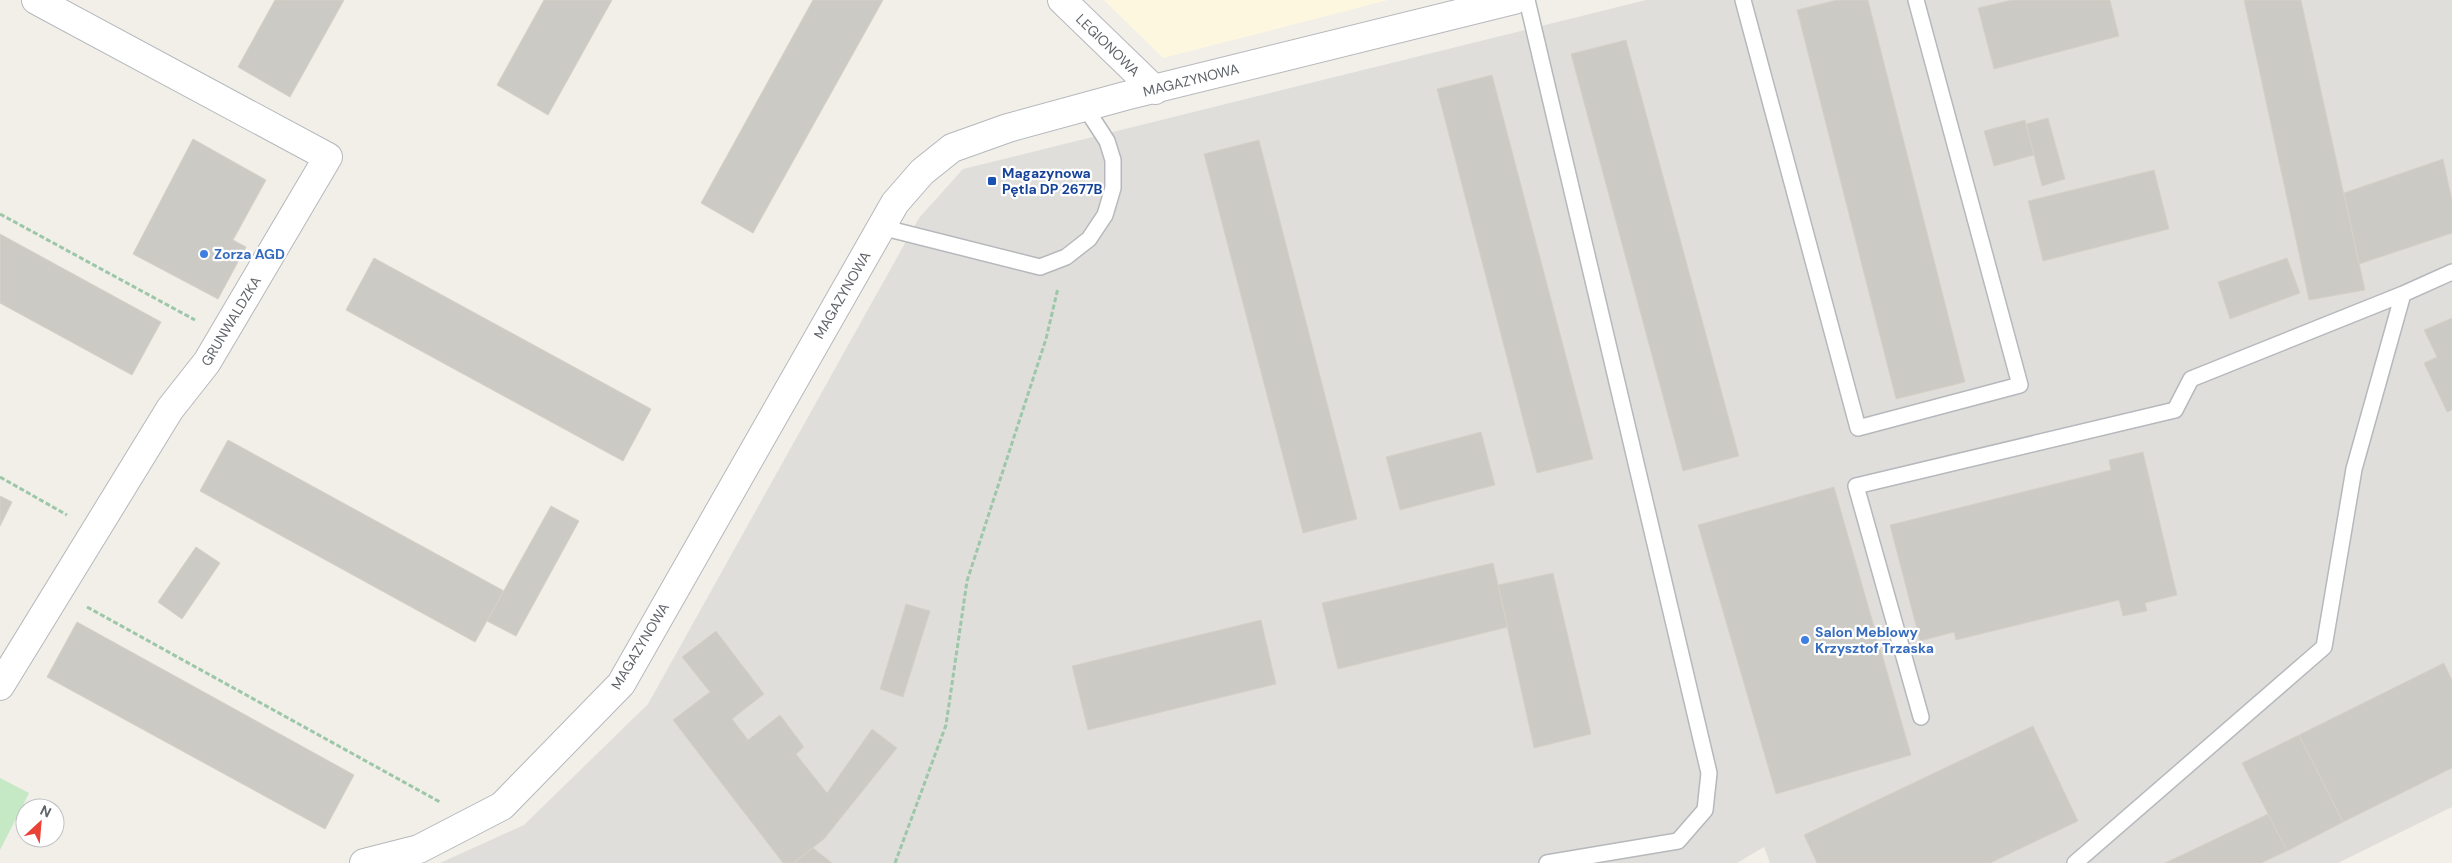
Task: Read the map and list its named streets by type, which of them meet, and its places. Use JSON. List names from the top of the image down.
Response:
{
  "streets": {
    "street": ["LEGIONOWA", "MAGAZYNOWA", "GRUNWALDZKA"]
  },
  "crossings": [
    ["LEGIONOWA", "MAGAZYNOWA"]
  ],
  "places": {
    "transit": ["Magazynowa Pętla DP 2677B"],
    "other": ["Zorza AGD", "Salon Meblowy Krzysztof Trzaska"]
  },
  "north": "top right"
}
